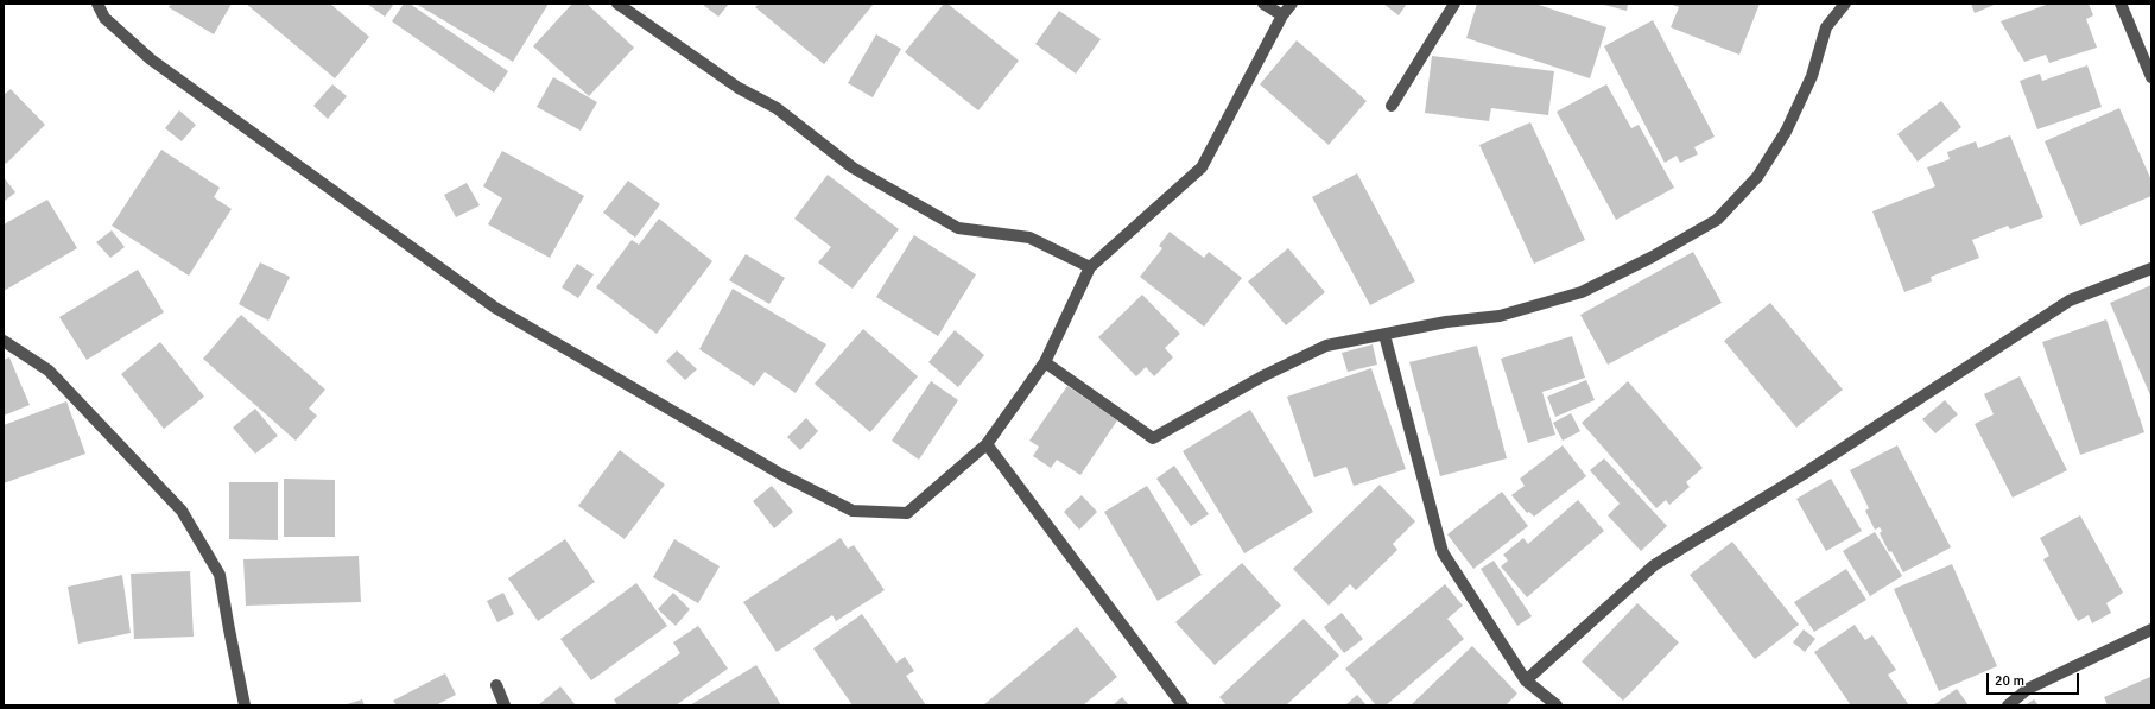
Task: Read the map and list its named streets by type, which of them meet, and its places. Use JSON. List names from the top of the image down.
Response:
{
  "scale_bar": "20 m"
}
